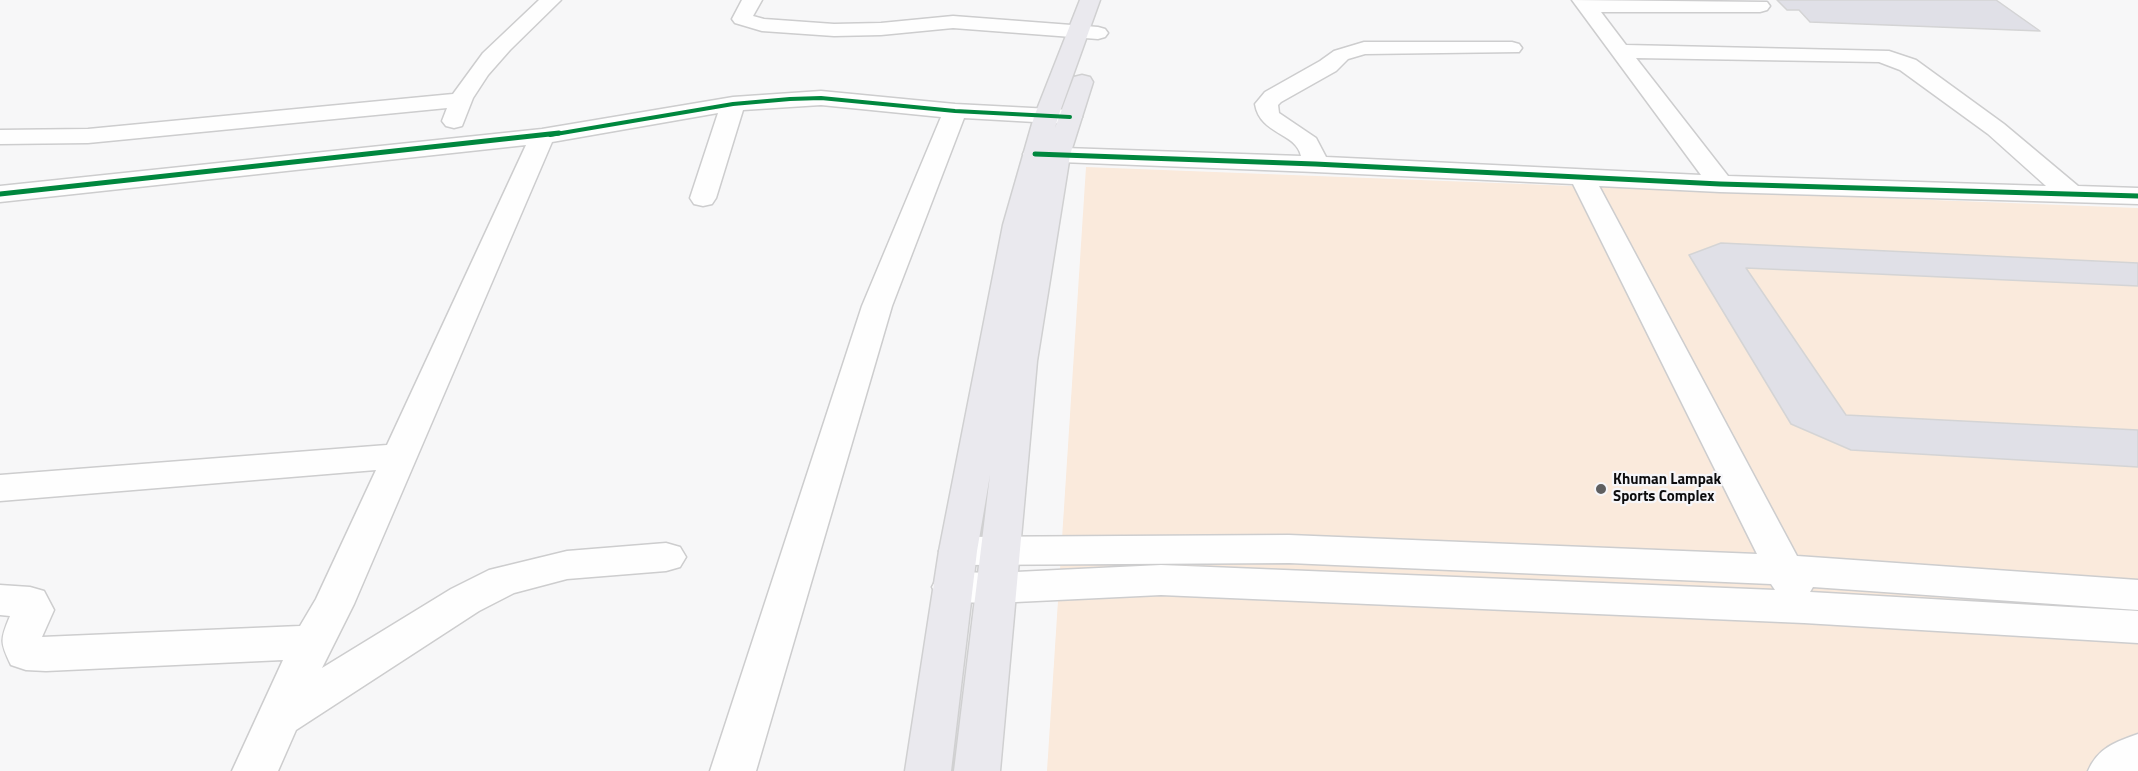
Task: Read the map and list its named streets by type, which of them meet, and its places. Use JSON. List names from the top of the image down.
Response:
{
  "places": ["Khuman Lampak Sports Complex"]
}
